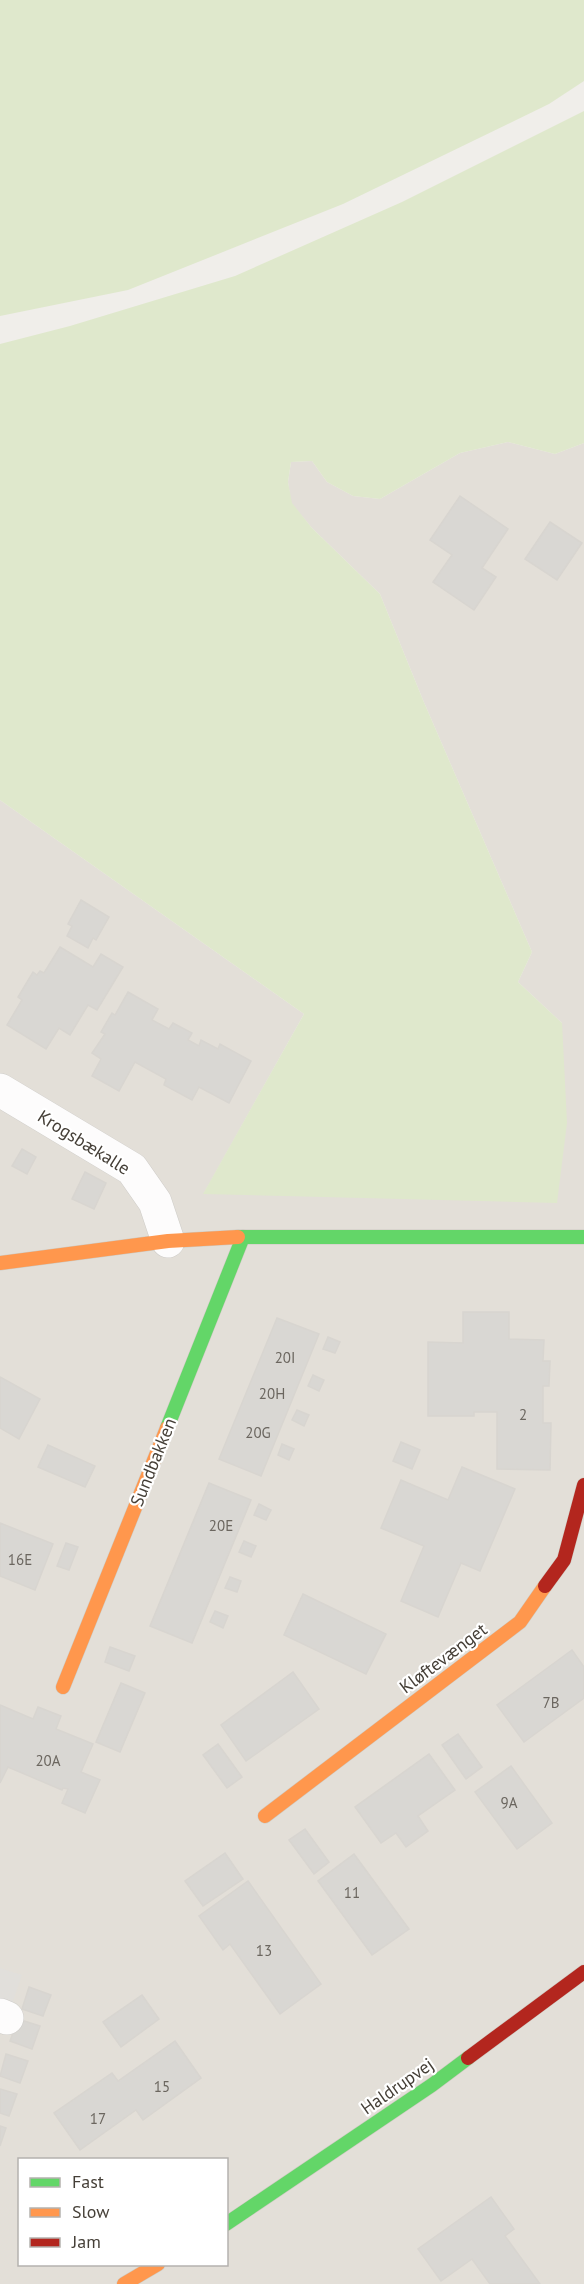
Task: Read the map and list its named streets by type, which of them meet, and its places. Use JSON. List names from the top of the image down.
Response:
{
  "streets": {
    "street": [
      "Krogsbækalle",
      "Sundbakken",
      "Kløftevænget",
      "Haldrupvej"
    ]
  },
  "house_numbers": [
    "20I",
    "20H",
    "2",
    "20G",
    "20E",
    "16E",
    "7B",
    "20A",
    "9A",
    "11",
    "13",
    "15",
    "17"
  ],
  "legend": ["Fast", "Slow", "Jam"]
}
